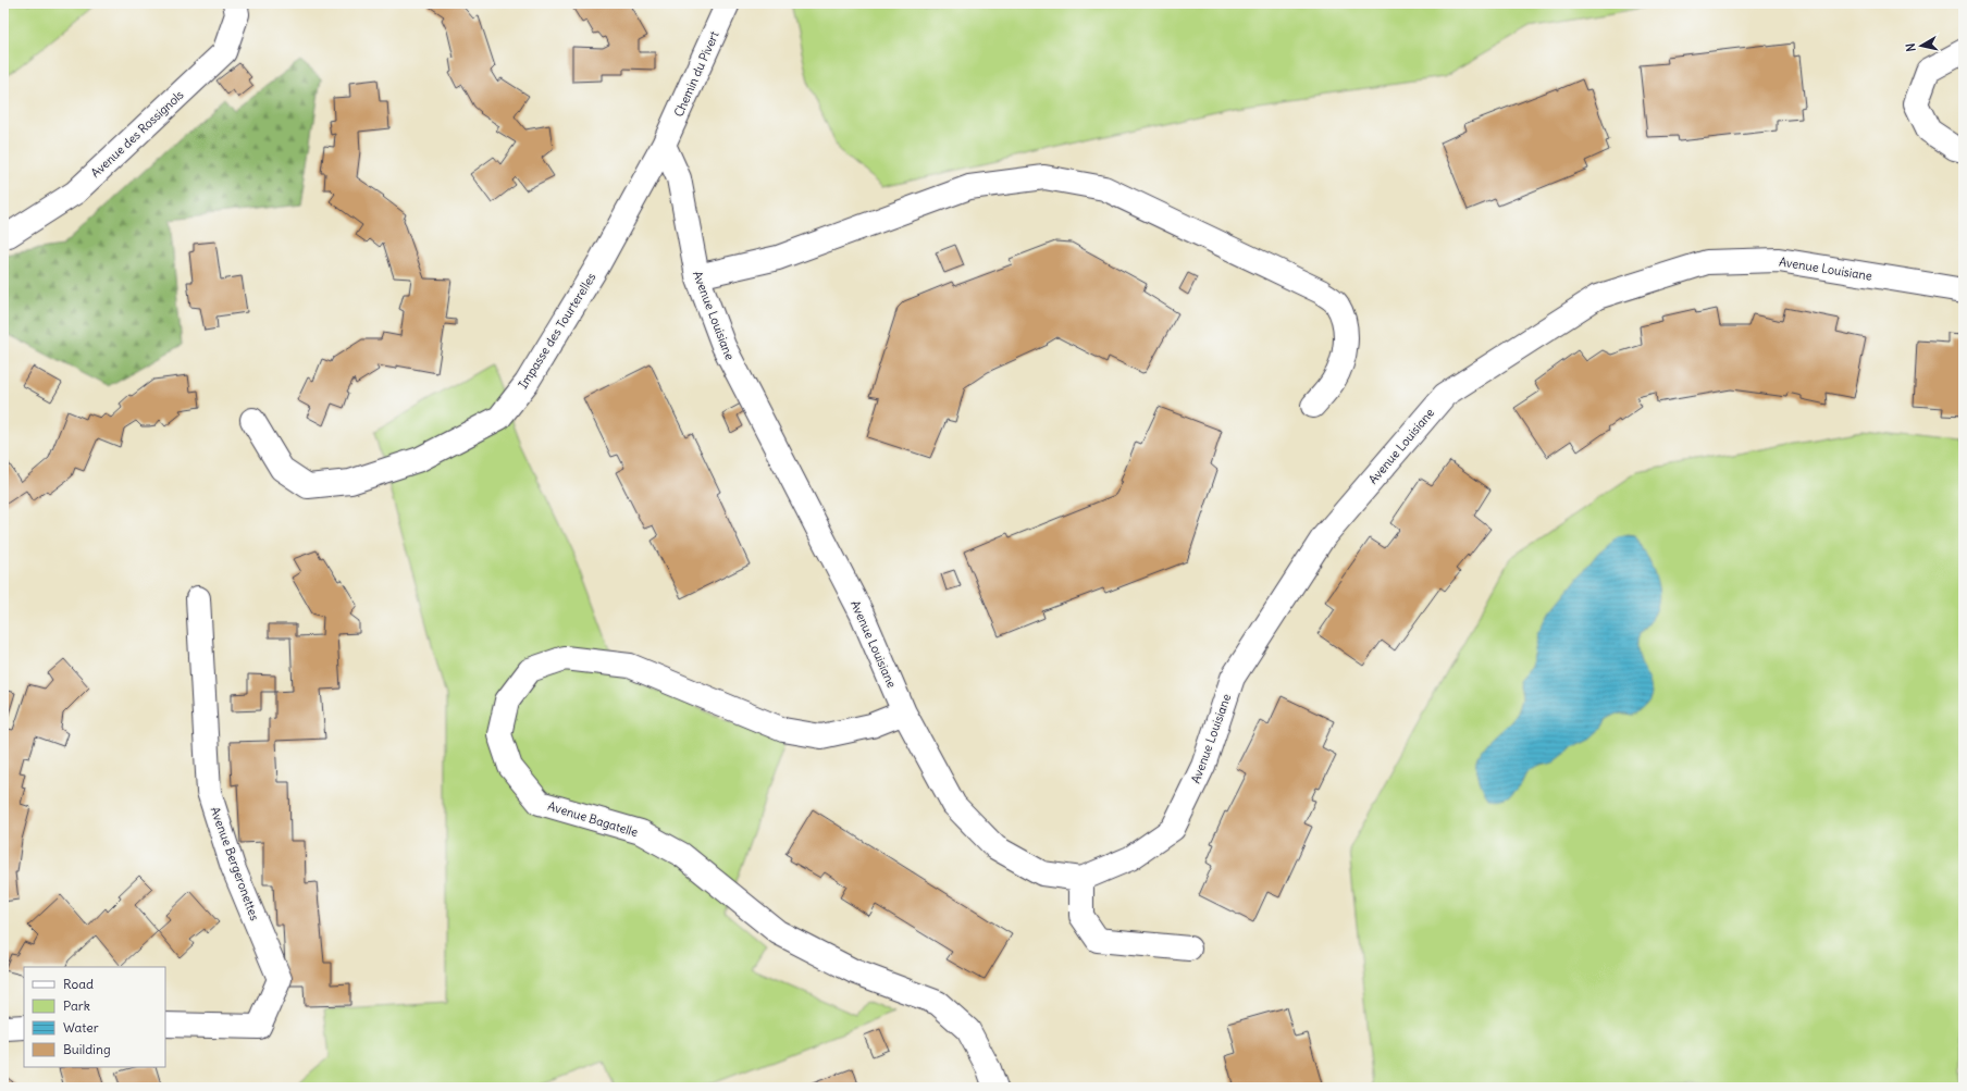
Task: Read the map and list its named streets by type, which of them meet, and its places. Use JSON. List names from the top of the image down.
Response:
{
  "streets": {
    "street": [
      "Chemin du Pivert",
      "Avenue des Rossignols",
      "Avenue Louisiane",
      "Impasse des Tourterelles",
      "Avenue Bagatelle",
      "Avenue Bergeronettes"
    ]
  },
  "crossings": [
    ["Chemin du Pivert", "Avenue Louisiane"],
    ["Chemin du Pivert", "Impasse des Tourterelles"],
    ["Avenue Louisiane", "Impasse des Tourterelles"],
    ["Avenue Louisiane", "Avenue Bagatelle"]
  ],
  "legend": [
    "Road",
    "Park",
    "Water",
    "Building"
  ],
  "north": "left"
}
